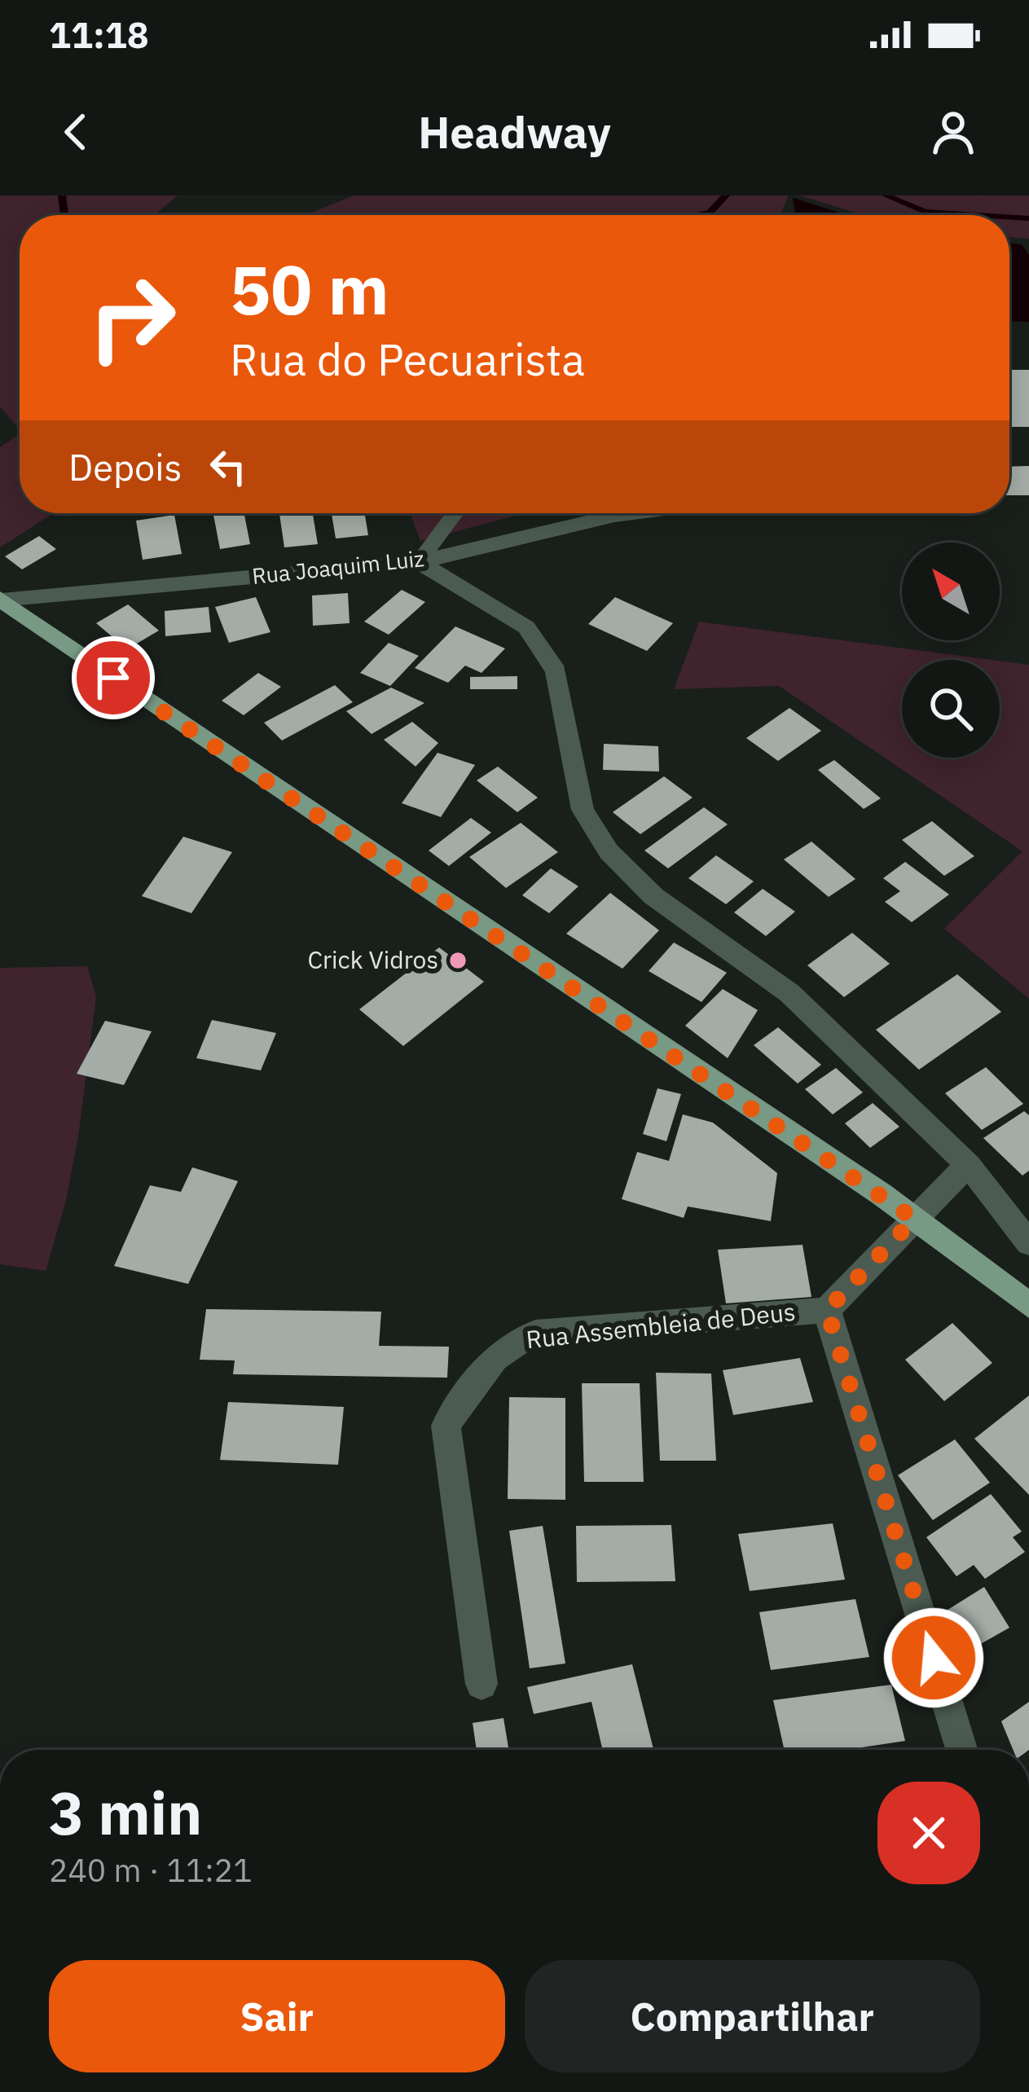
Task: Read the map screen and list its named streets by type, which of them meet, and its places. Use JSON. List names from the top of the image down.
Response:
{
  "streets": {
    "street": ["Rua Joaquim Luiz", "Rua Assembleia de Deus"]
  },
  "places": ["Crick Vidros"],
  "north": "top left",
  "page": {
    "status": "11:18",
    "header": "Headway",
    "turn": ["50 m", "Rua do Pecuarista"],
    "then": "Depois",
    "heading": ["3 min", "240 m · 11:21"],
    "buttons": ["Sair", "Compartilhar"]
  }
}
